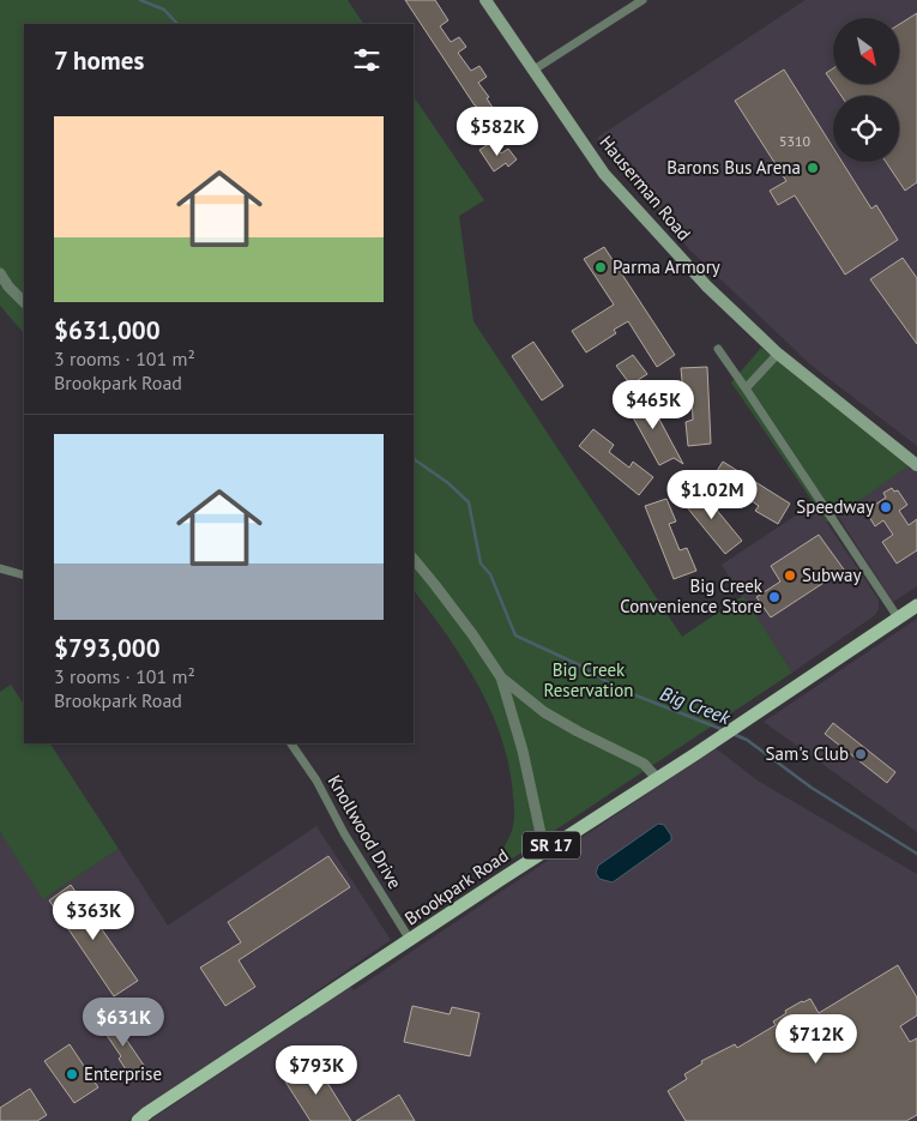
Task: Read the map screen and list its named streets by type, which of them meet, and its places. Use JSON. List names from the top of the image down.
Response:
{
  "streets": {
    "main road": ["Hauserman Road", "SR 17", "Brookpark Road"],
    "street": ["Knollwood Drive"]
  },
  "crossings": [
    ["Knollwood Drive", "Brookpark Road"]
  ],
  "water": ["Big Creek"],
  "parks": ["Big Creek Reservation"],
  "places": [
    "Barons Bus Arena",
    "Parma Armory",
    "Speedway",
    "Subway",
    "Big Creek Convenience Store",
    "Sam's Club",
    "Enterprise"
  ],
  "house_numbers": ["5310"],
  "north": "bottom right",
  "page": {
    "heading": "7 homes",
    "list": [
      {
        "name": "$631,000",
        "note": "3 rooms · 101 m² · Brookpark Road"
      },
      {
        "name": "$793,000",
        "note": "3 rooms · 101 m² · Brookpark Road"
      }
    ],
    "price": [
      "$582K",
      "$465K",
      "$1.02M",
      "$363K",
      "$631K",
      "$712K",
      "$793K"
    ]
  }
}
